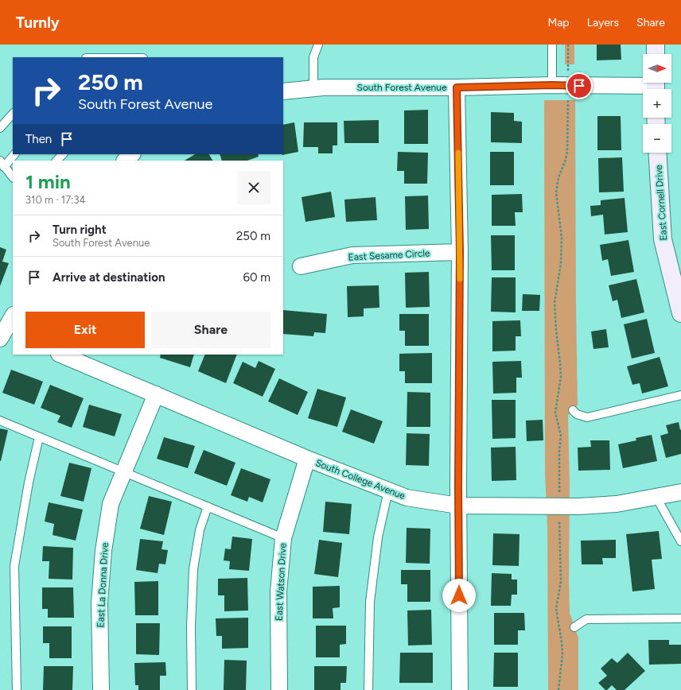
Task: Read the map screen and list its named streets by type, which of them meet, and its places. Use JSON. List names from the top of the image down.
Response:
{
  "streets": {
    "street": [
      "South Forest Avenue",
      "East Cornell Drive",
      "East Sesame Circle",
      "South College Avenue",
      "East Watson Drive",
      "East La Donna Drive"
    ]
  },
  "crossings": [
    ["South College Avenue", "East Watson Drive"],
    ["South College Avenue", "East La Donna Drive"]
  ],
  "north": "right",
  "page": {
    "header": "Turnly",
    "nav": ["Map", "Layers", "Share"],
    "map_buttons": ["+", "−"],
    "turn": ["250 m", "South Forest Avenue"],
    "then": "Then",
    "heading": ["1 min", "310 m · 17:34"],
    "list": [
      {
        "name": "Turn right",
        "note": "South Forest Avenue",
        "value": "250 m"
      },
      {
        "name": "Arrive at destination",
        "value": "60 m"
      }
    ],
    "buttons": ["Exit", "Share"]
  }
}
